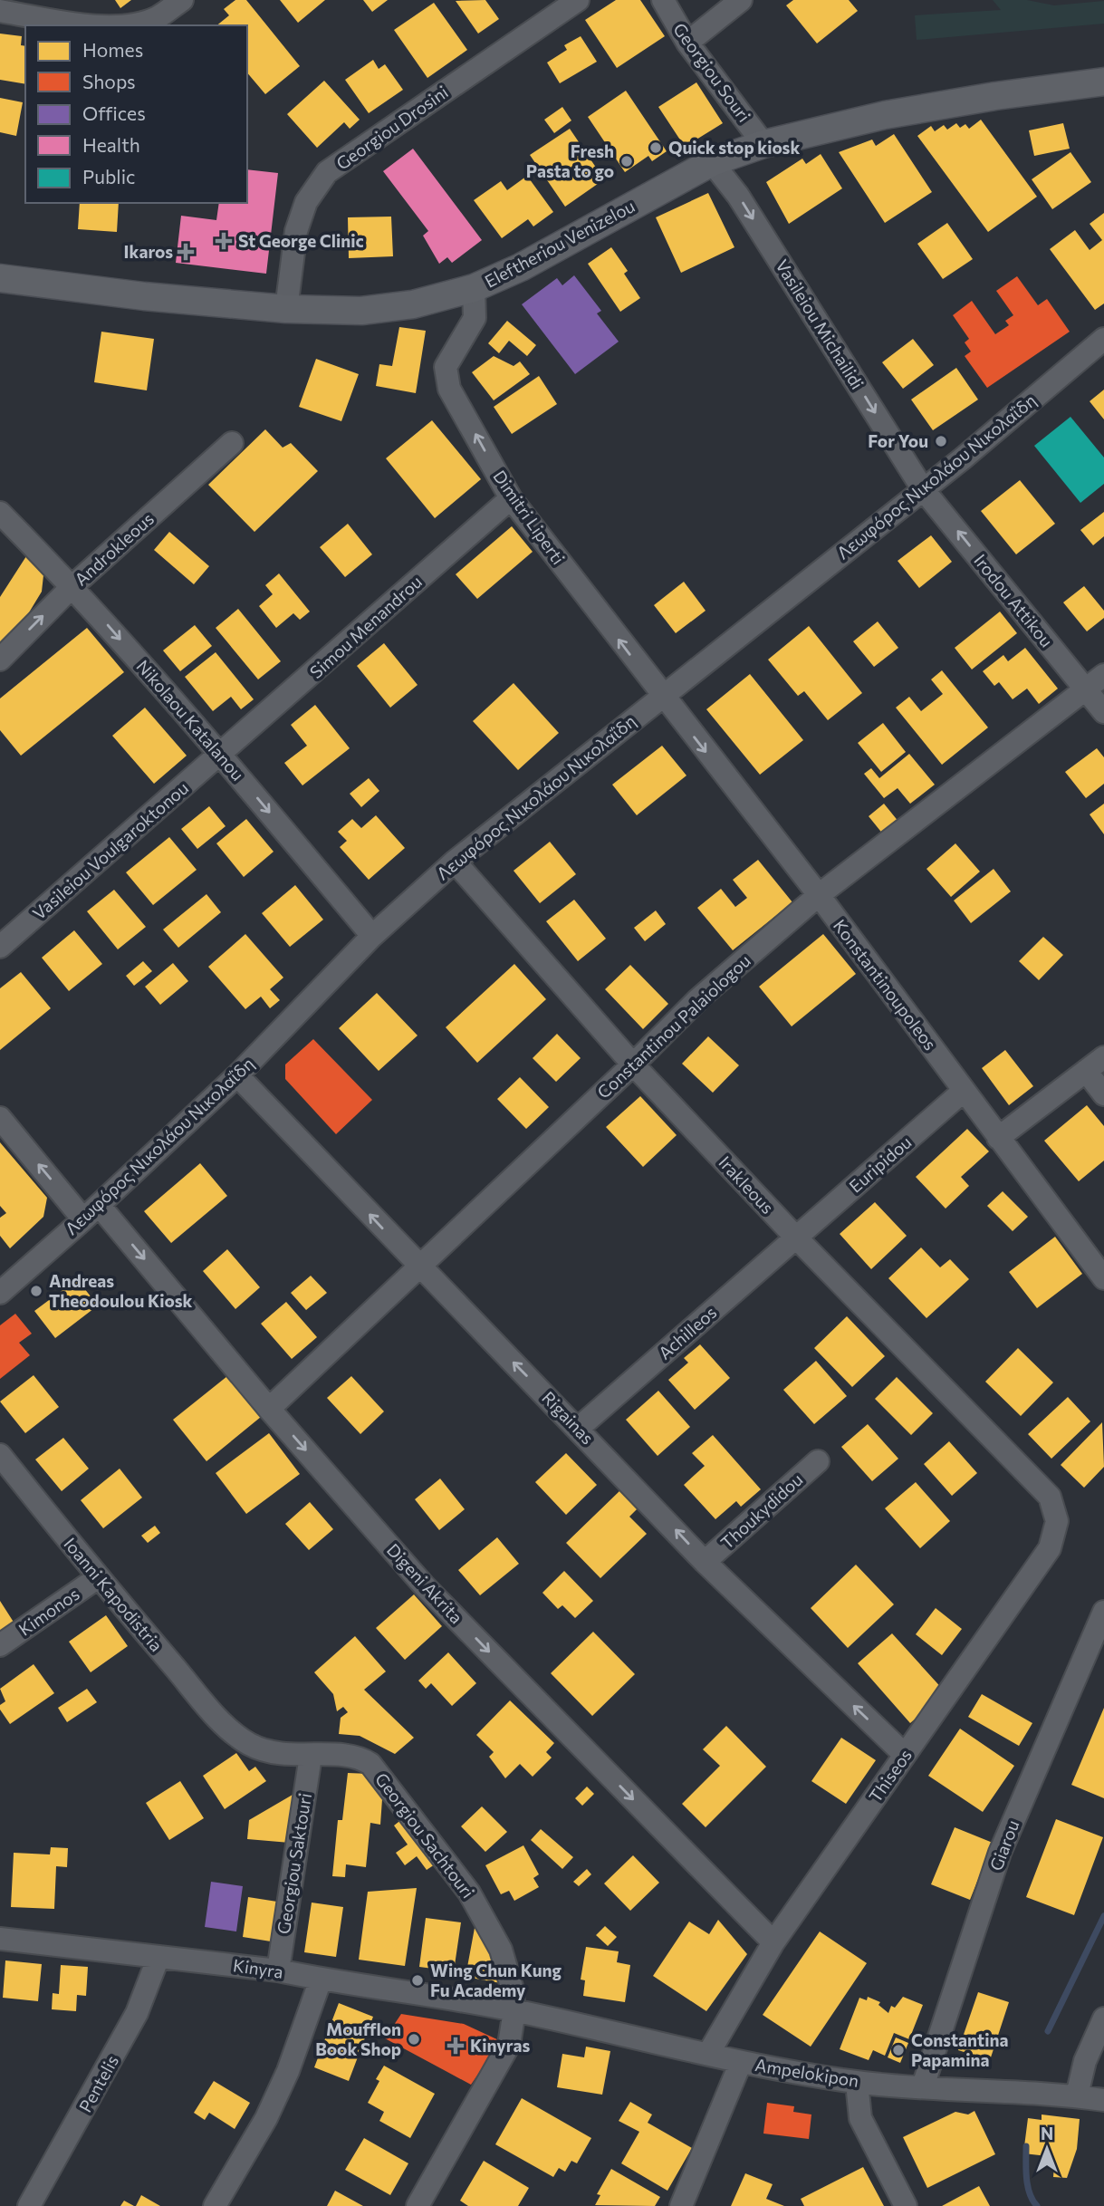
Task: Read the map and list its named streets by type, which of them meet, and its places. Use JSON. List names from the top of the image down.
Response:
{
  "streets": {
    "main road": ["Eleftheriou Venizelou"],
    "street": [
      "Georgiou Souri",
      "Georgiou Drosini",
      "Vasileiou Michailidi",
      "Λεωφόρος Νικολάου Νικολαΐδη",
      "Dimitri Liperti",
      "Androkleous",
      "Irodou Attikou",
      "Simou Menandrou",
      "Nikolaou Katalanou",
      "Vasileiou Voulgaroktonou",
      "Konstantinoupoleos",
      "Constantinou Palaiologou",
      "Euripidou",
      "Irakleous",
      "Achilleos",
      "Rigainas",
      "Thoukydidou",
      "Digeni Akrita",
      "Ioanni Kapodistria",
      "Kimonos",
      "Thiseos",
      "Georgiou Sachtouri",
      "Giarou",
      "Georgiou Saktouri",
      "Kinyra",
      "Ampelokipon",
      "Pentelis"
    ]
  },
  "crossings": [
    ["Georgiou Souri", "Eleftheriou Venizelou"],
    ["Georgiou Drosini", "Eleftheriou Venizelou"],
    ["Eleftheriou Venizelou", "Vasileiou Michailidi"],
    ["Eleftheriou Venizelou", "Dimitri Liperti"],
    ["Vasileiou Michailidi", "Λεωφόρος Νικολάου Νικολαΐδη"],
    ["Vasileiou Michailidi", "Irodou Attikou"],
    ["Λεωφόρος Νικολάου Νικολαΐδη", "Dimitri Liperti"],
    ["Λεωφόρος Νικολάου Νικολαΐδη", "Irodou Attikou"],
    ["Λεωφόρος Νικολάου Νικολαΐδη", "Nikolaou Katalanou"],
    ["Λεωφόρος Νικολάου Νικολαΐδη", "Konstantinoupoleos"],
    ["Λεωφόρος Νικολάου Νικολαΐδη", "Irakleous"],
    ["Λεωφόρος Νικολάου Νικολαΐδη", "Rigainas"],
    ["Λεωφόρος Νικολάου Νικολαΐδη", "Digeni Akrita"],
    ["Dimitri Liperti", "Simou Menandrou"],
    ["Dimitri Liperti", "Konstantinoupoleos"],
    ["Androkleous", "Nikolaou Katalanou"],
    ["Irodou Attikou", "Constantinou Palaiologou"],
    ["Simou Menandrou", "Nikolaou Katalanou"],
    ["Simou Menandrou", "Vasileiou Voulgaroktonou"],
    ["Nikolaou Katalanou", "Vasileiou Voulgaroktonou"],
    ["Konstantinoupoleos", "Constantinou Palaiologou"],
    ["Konstantinoupoleos", "Euripidou"],
    ["Constantinou Palaiologou", "Irakleous"],
    ["Constantinou Palaiologou", "Rigainas"],
    ["Constantinou Palaiologou", "Digeni Akrita"],
    ["Euripidou", "Irakleous"],
    ["Euripidou", "Achilleos"],
    ["Irakleous", "Achilleos"],
    ["Irakleous", "Thiseos"],
    ["Achilleos", "Rigainas"],
    ["Rigainas", "Thoukydidou"],
    ["Rigainas", "Thiseos"],
    ["Digeni Akrita", "Thiseos"],
    ["Ioanni Kapodistria", "Kimonos"],
    ["Ioanni Kapodistria", "Georgiou Sachtouri"],
    ["Thiseos", "Ampelokipon"],
    ["Georgiou Sachtouri", "Georgiou Saktouri"],
    ["Georgiou Sachtouri", "Kinyra"],
    ["Georgiou Sachtouri", "Ampelokipon"],
    ["Giarou", "Ampelokipon"],
    ["Georgiou Saktouri", "Kinyra"],
    ["Kinyra", "Ampelokipon"],
    ["Kinyra", "Pentelis"]
  ],
  "one_way": [
    "Vasileiou Michailidi",
    "Dimitri Liperti",
    "Irodou Attikou",
    "Nikolaou Katalanou",
    "Rigainas"
  ],
  "places": {
    "other": [
      "Quick stop kiosk",
      "Fresh Pasta to go",
      "For You",
      "Andreas Theodoulou Kiosk",
      "Wing Chun Kung Fu Academy",
      "Moufflon Book Shop",
      "Constantina Papamina"
    ],
    "health": ["St George Clinic", "Ikaros", "Kinyras"]
  },
  "legend": [
    "Homes",
    "Shops",
    "Offices",
    "Health",
    "Public"
  ],
  "north": "top"
}
